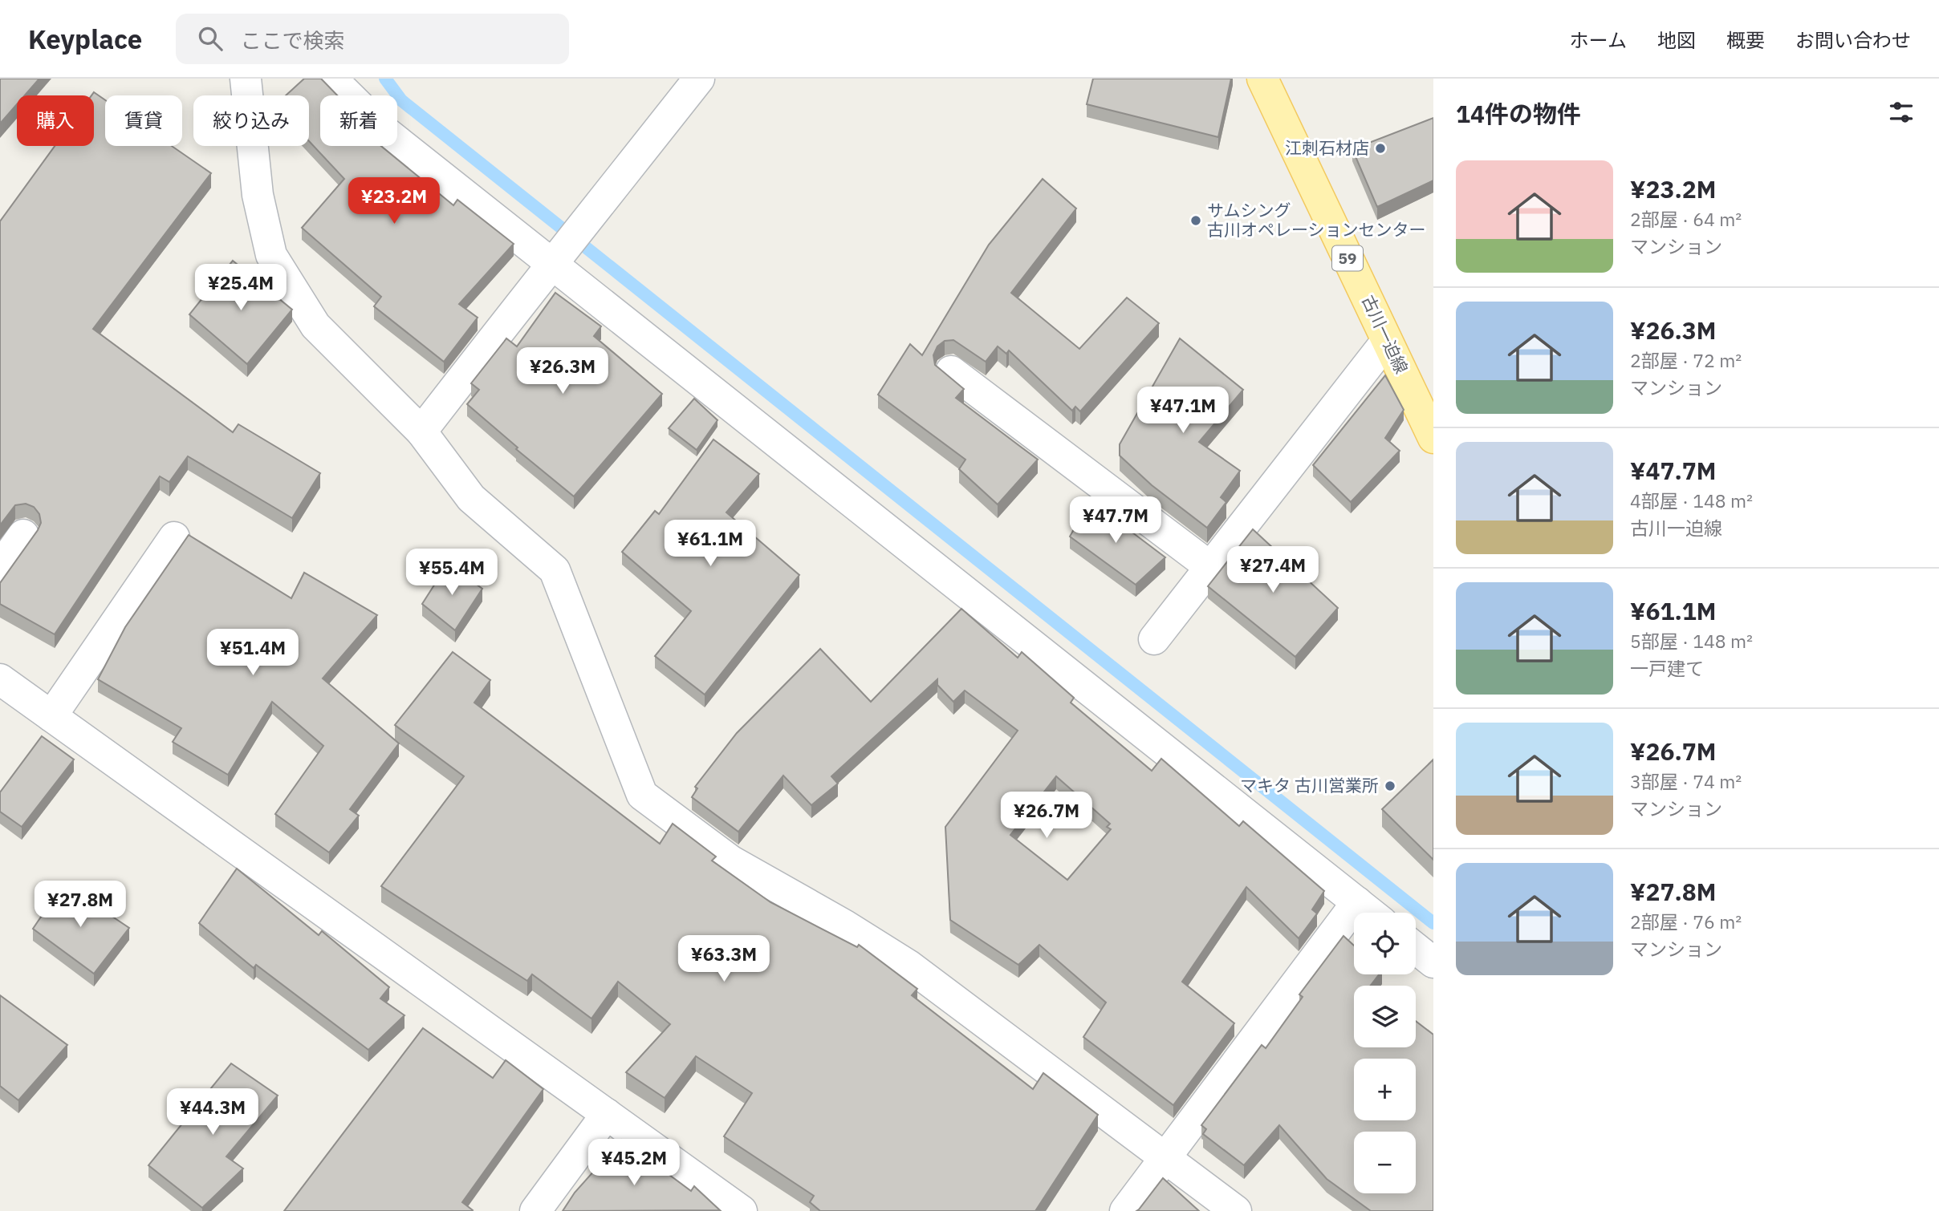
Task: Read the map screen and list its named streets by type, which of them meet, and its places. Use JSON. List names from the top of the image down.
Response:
{
  "streets": {
    "main road": ["59", "古川一迫線"]
  },
  "places": ["江刺石材店", "サムシング 古川オペレーションセンター", "マキタ 古川営業所"],
  "page": {
    "header": "Keyplace",
    "search": "ここで検索",
    "nav": [
      "ホーム",
      "地図",
      "概要",
      "お問い合わせ"
    ],
    "heading": "14件の物件",
    "chip": [
      "購入",
      "賃貸",
      "絞り込み",
      "新着"
    ],
    "list": [
      {
        "name": "¥23.2M",
        "note": "2部屋 · 64 m² · マンション"
      },
      {
        "name": "¥26.3M",
        "note": "2部屋 · 72 m² · マンション"
      },
      {
        "name": "¥47.7M",
        "note": "4部屋 · 148 m² · 古川一迫線"
      },
      {
        "name": "¥61.1M",
        "note": "5部屋 · 148 m² · 一戸建て"
      },
      {
        "name": "¥26.7M",
        "note": "3部屋 · 74 m² · マンション"
      },
      {
        "name": "¥27.8M",
        "note": "2部屋 · 76 m² · マンション"
      }
    ],
    "price": [
      "¥23.2M",
      "¥25.4M",
      "¥26.3M",
      "¥47.1M",
      "¥47.7M",
      "¥61.1M",
      "¥27.4M",
      "¥55.4M",
      "¥51.4M",
      "¥26.7M",
      "¥27.8M",
      "¥63.3M",
      "¥44.3M",
      "¥45.2M"
    ],
    "map_buttons": ["+", "−"]
  }
}
